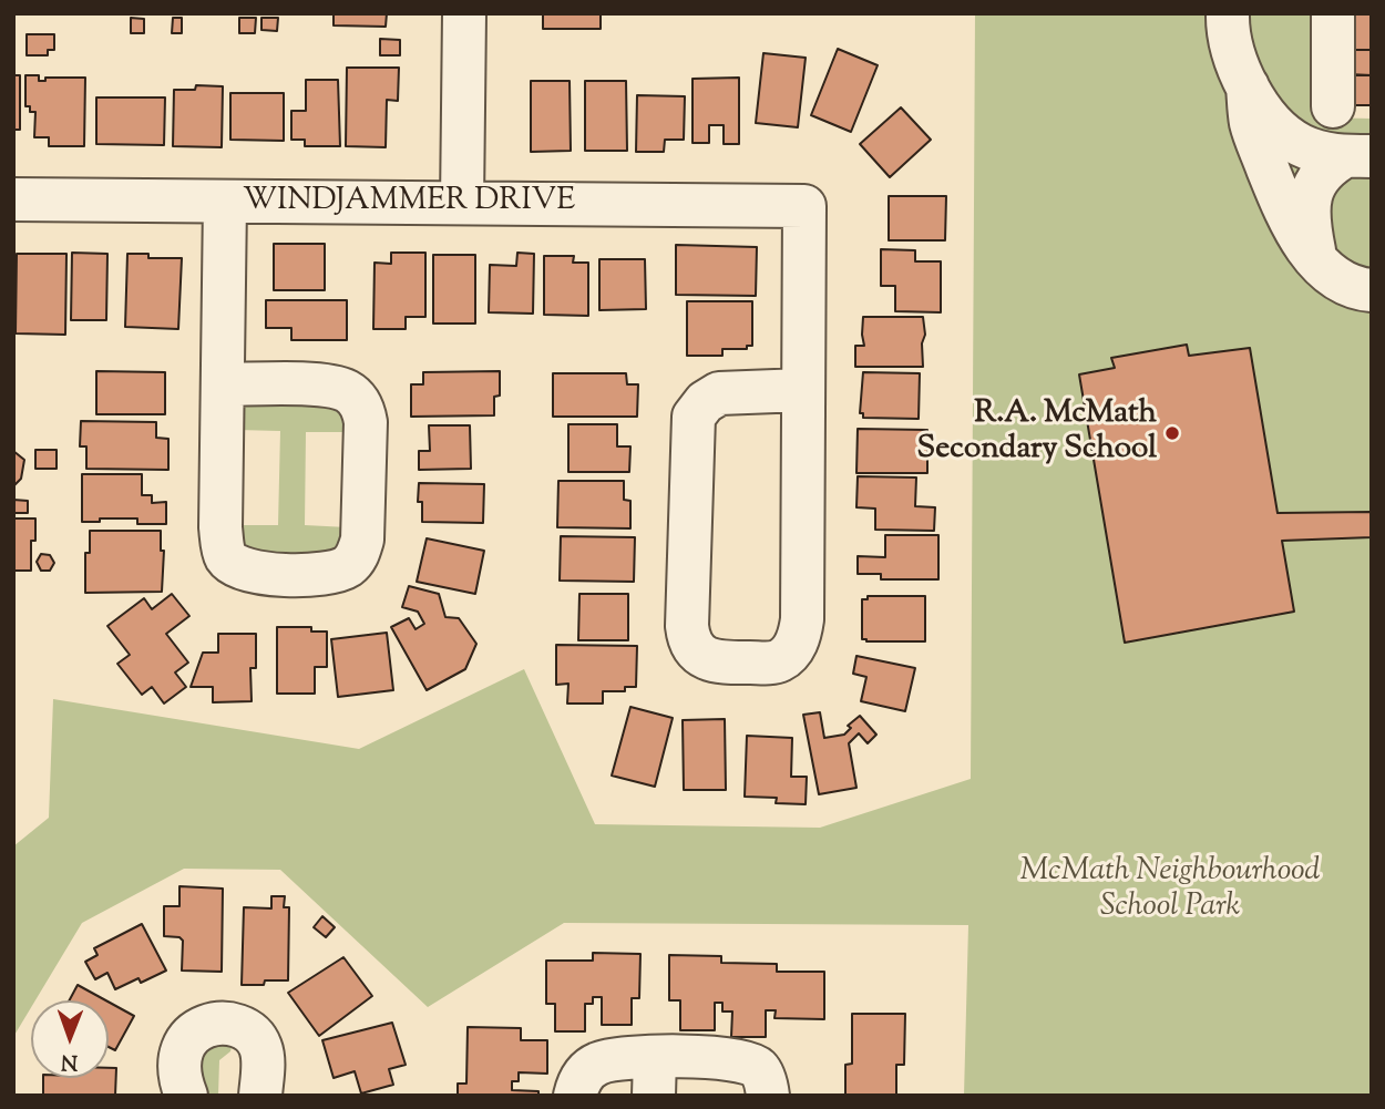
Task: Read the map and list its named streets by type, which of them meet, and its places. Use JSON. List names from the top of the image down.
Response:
{
  "streets": {
    "street": ["WINDJAMMER DRIVE"]
  },
  "parks": ["McMath Neighbourhood School Park"],
  "places": ["R.A. McMath Secondary School"],
  "north": "bottom"
}
